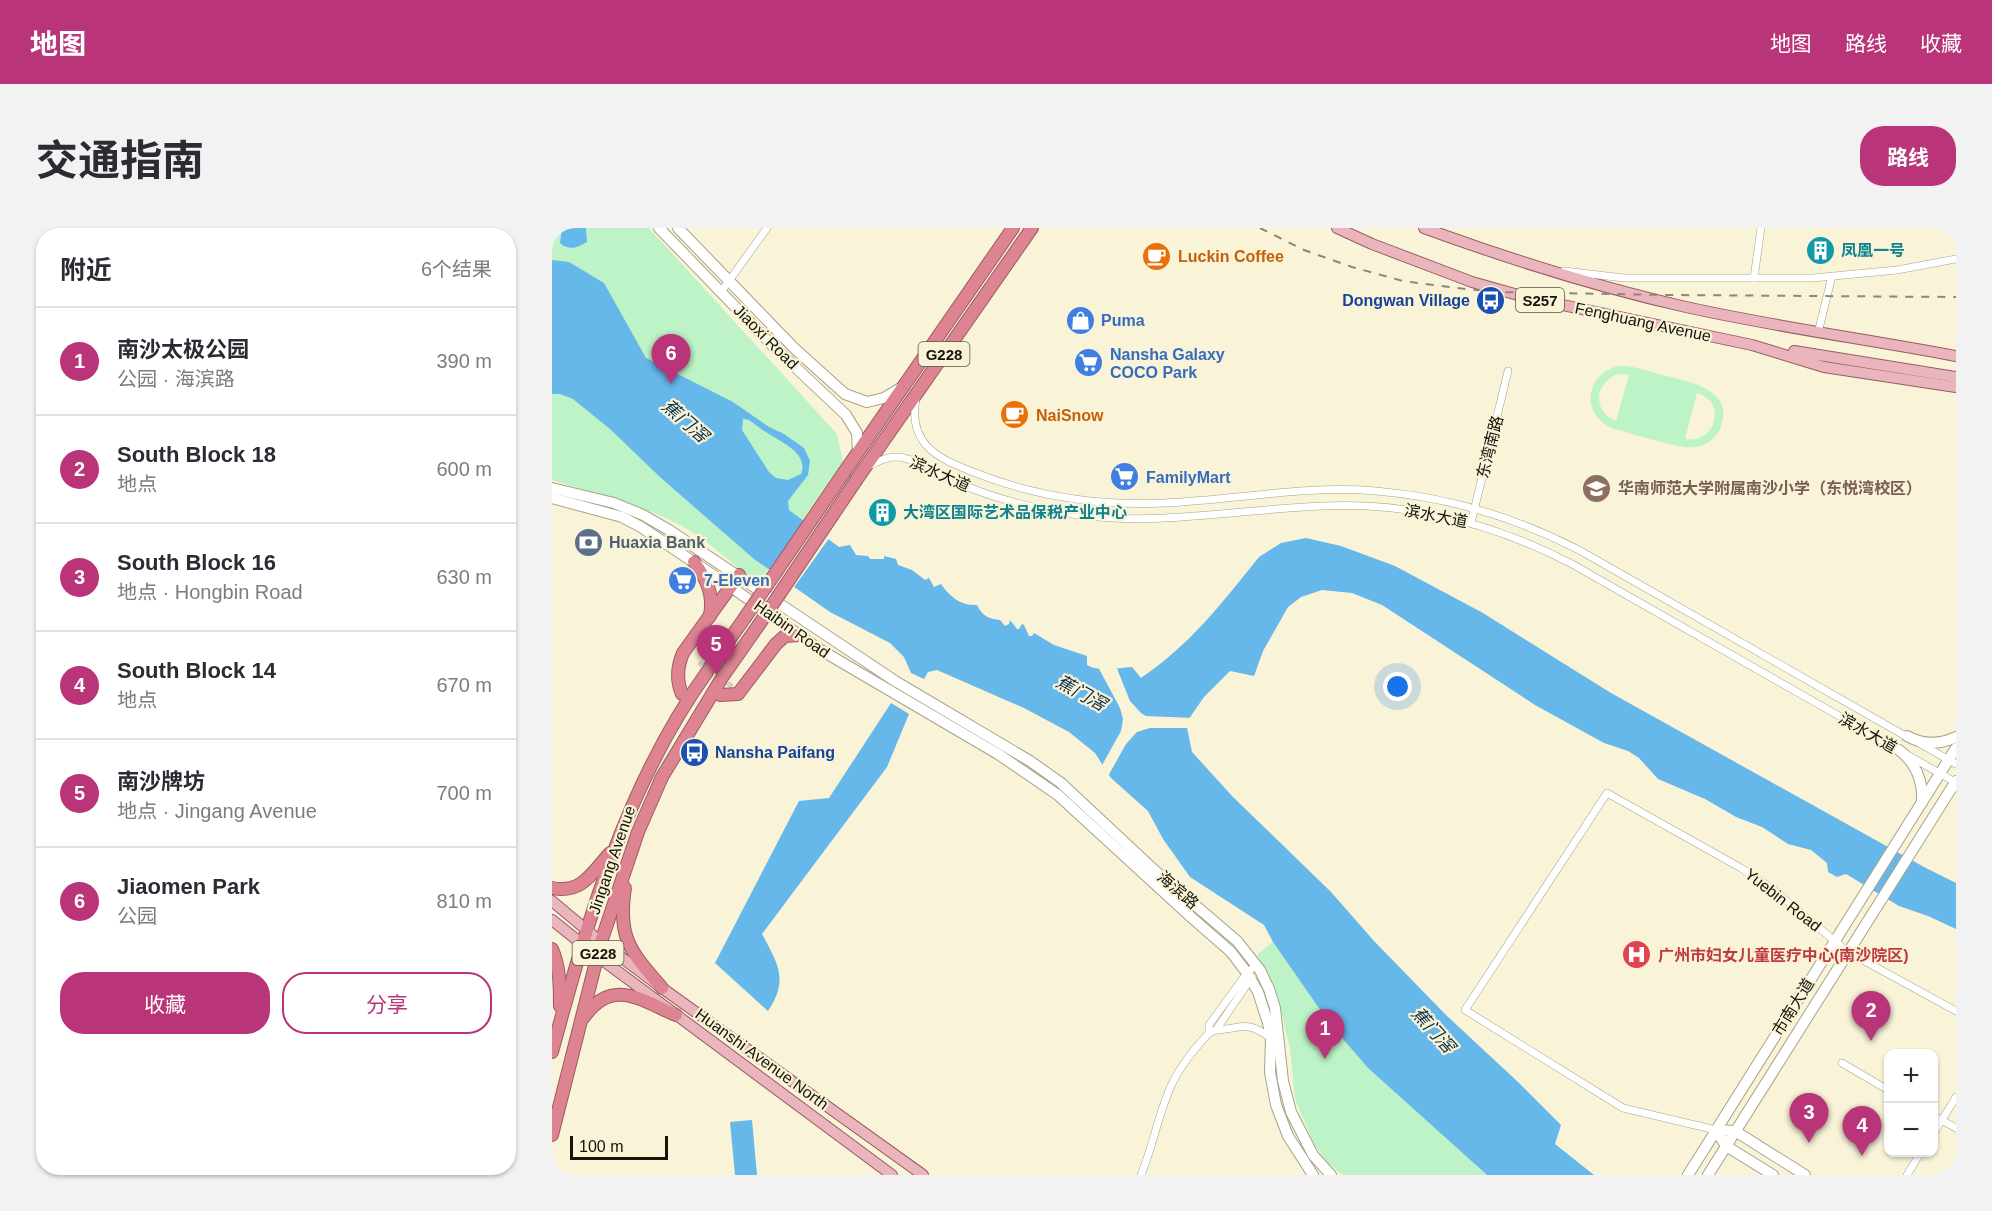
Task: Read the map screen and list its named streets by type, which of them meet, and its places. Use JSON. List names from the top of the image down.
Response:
{
  "streets": {
    "highway": ["G228", "Jingang Avenue"],
    "main road": ["S257", "Fenghuang Avenue", "Huanshi Avenue North"],
    "street": [
      "Jiaoxi Road",
      "东湾南路",
      "滨水大道",
      "Haibin Road",
      "海滨路",
      "Yuebin Road",
      "市南大道"
    ]
  },
  "crossings": [
    ["S257", "Fenghuang Avenue"],
    ["Jiaoxi Road", "G228"],
    ["G228", "滨水大道"],
    ["G228", "Jingang Avenue"],
    ["东湾南路", "滨水大道"],
    ["滨水大道", "Jingang Avenue"],
    ["滨水大道", "市南大道"],
    ["Jingang Avenue", "Huanshi Avenue North"],
    ["Yuebin Road", "市南大道"]
  ],
  "water": ["蕉门滘"],
  "places": {
    "building": ["凤凰一号", "大湾区国际艺术品保税产业中心"],
    "cafe": ["Luckin Coffee", "NaiSnow"],
    "bus stop": ["Dongwan Village", "Nansha Paifang"],
    "shop": ["Puma"],
    "supermarket": ["Nansha Galaxy COCO Park", "FamilyMart", "7-Eleven"],
    "school or university": ["华南师范大学附属南沙小学（东悦湾校区）"],
    "bank": ["Huaxia Bank"],
    "hospital": ["广州市妇女儿童医疗中心(南沙院区)"]
  },
  "scale_bar": "100 m",
  "page": {
    "header": "地图",
    "nav": ["地图", "路线", "收藏"],
    "title": "交通指南",
    "buttons": [
      "路线",
      ["收藏", "分享"]
    ],
    "heading": ["附近", "6个结果"],
    "list": [
      {
        "mark": "1",
        "name": "南沙太极公园",
        "note": "公园 · 海滨路",
        "value": "390 m"
      },
      {
        "mark": "2",
        "name": "South Block 18",
        "note": "地点",
        "value": "600 m"
      },
      {
        "mark": "3",
        "name": "South Block 16",
        "note": "地点 · Hongbin Road",
        "value": "630 m"
      },
      {
        "mark": "4",
        "name": "South Block 14",
        "note": "地点",
        "value": "670 m"
      },
      {
        "mark": "5",
        "name": "南沙牌坊",
        "note": "地点 · Jingang Avenue",
        "value": "700 m"
      },
      {
        "mark": "6",
        "name": "Jiaomen Park",
        "note": "公园",
        "value": "810 m"
      }
    ],
    "pins": [
      "6",
      "5",
      "2",
      "1",
      "3",
      "4"
    ],
    "map_buttons": ["+", "−"],
    "scale": "100 m"
  }
}
